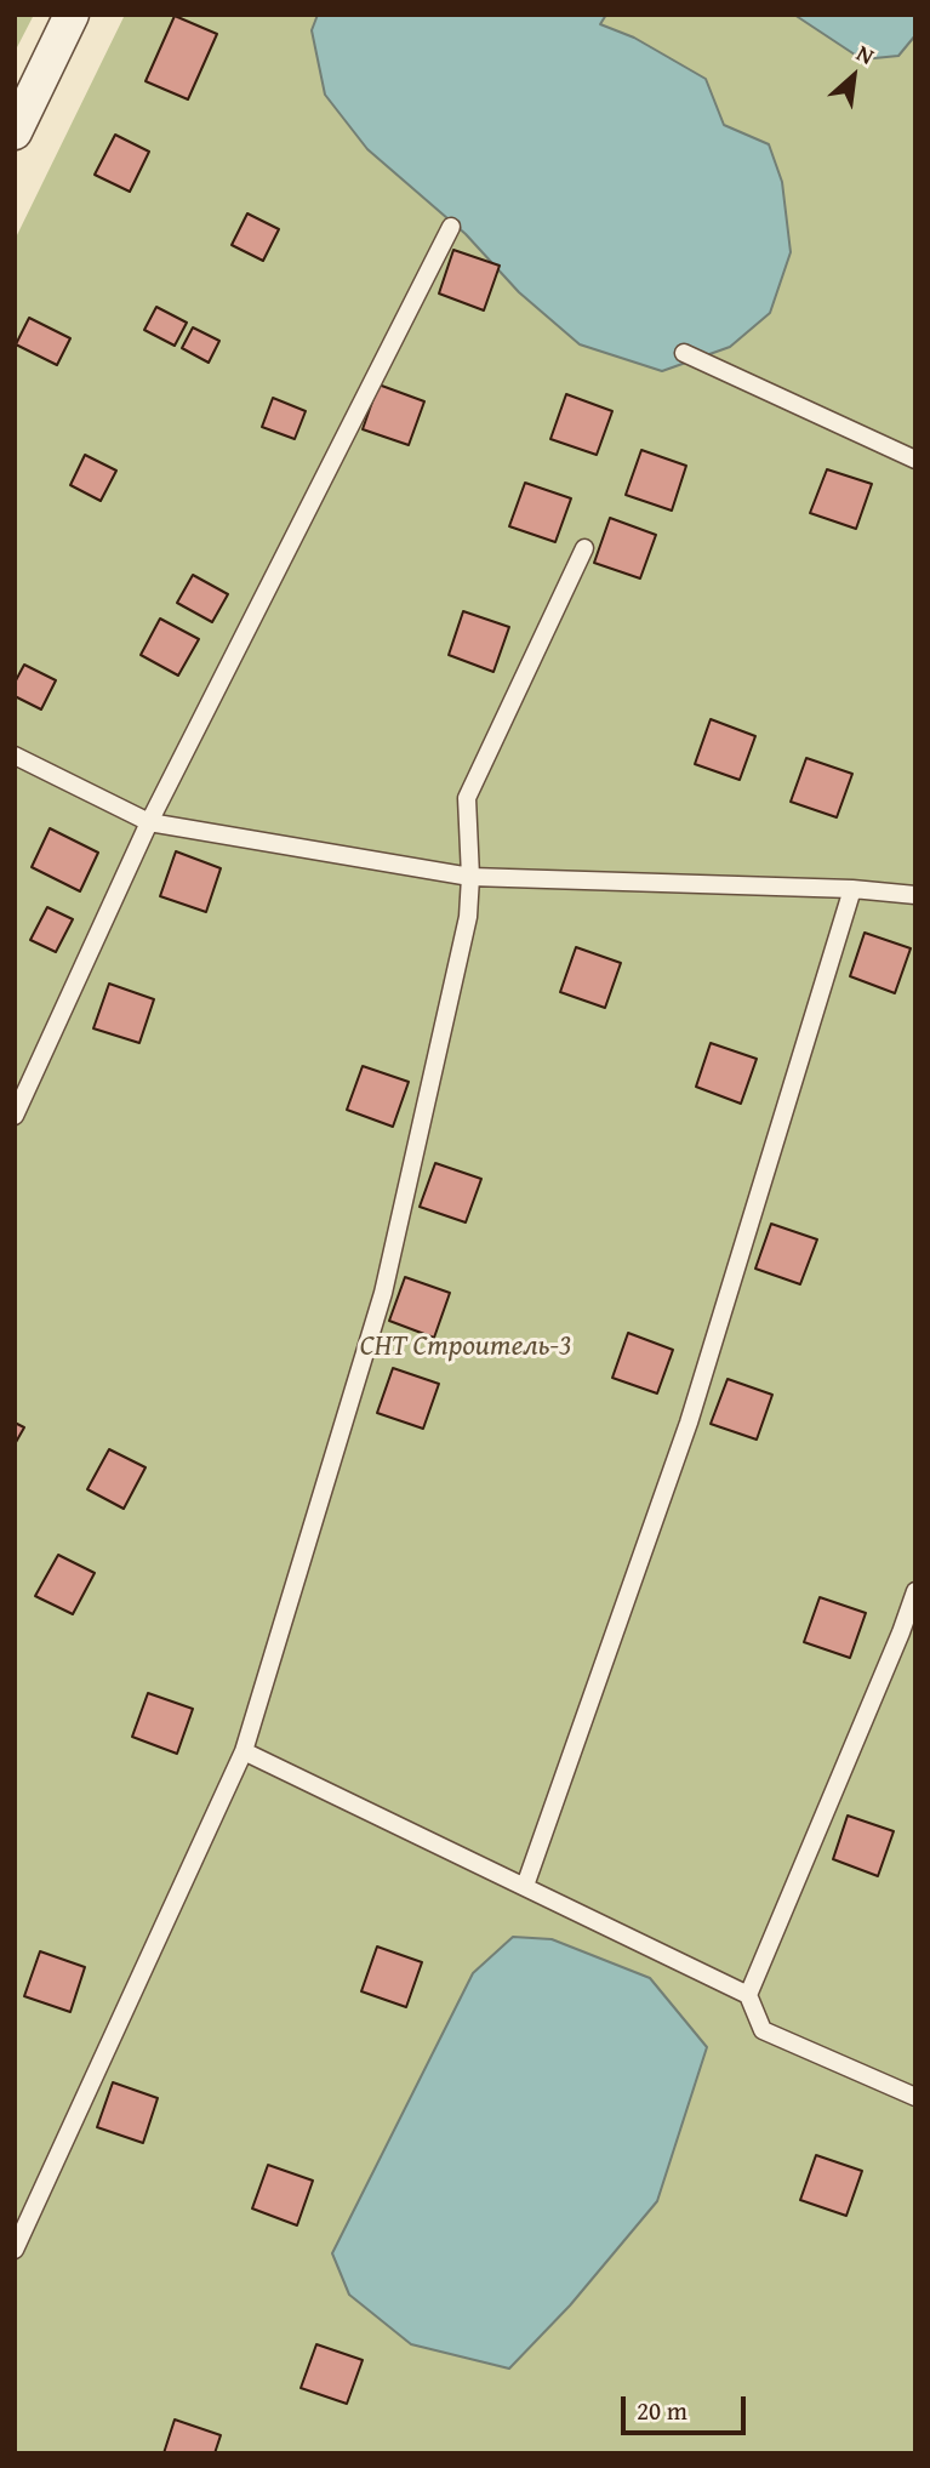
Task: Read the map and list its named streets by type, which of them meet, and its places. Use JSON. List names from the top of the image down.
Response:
{
  "parks": ["СНТ Строитель-3"],
  "scale_bar": "20 m",
  "north": "top right"
}
